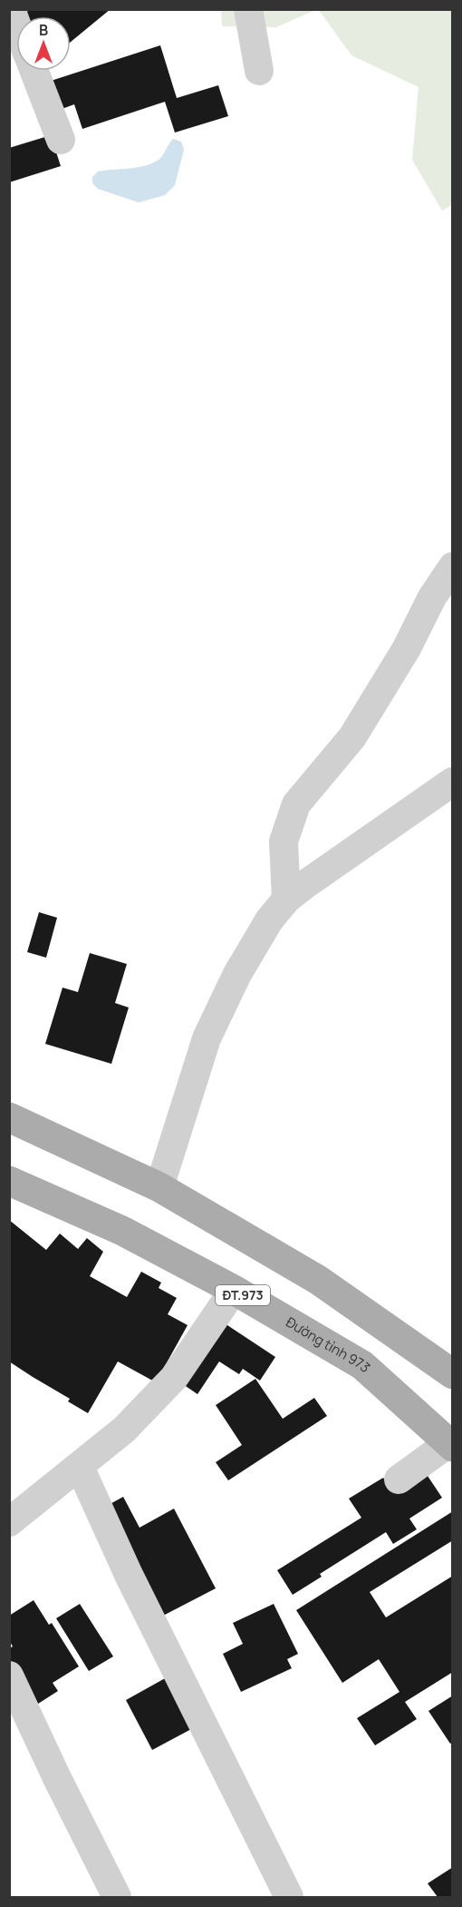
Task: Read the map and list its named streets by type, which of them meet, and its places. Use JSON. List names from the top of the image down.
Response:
{
  "streets": {
    "main road": ["ĐT.973", "Đường tỉnh 973"]
  },
  "north": "top"
}
